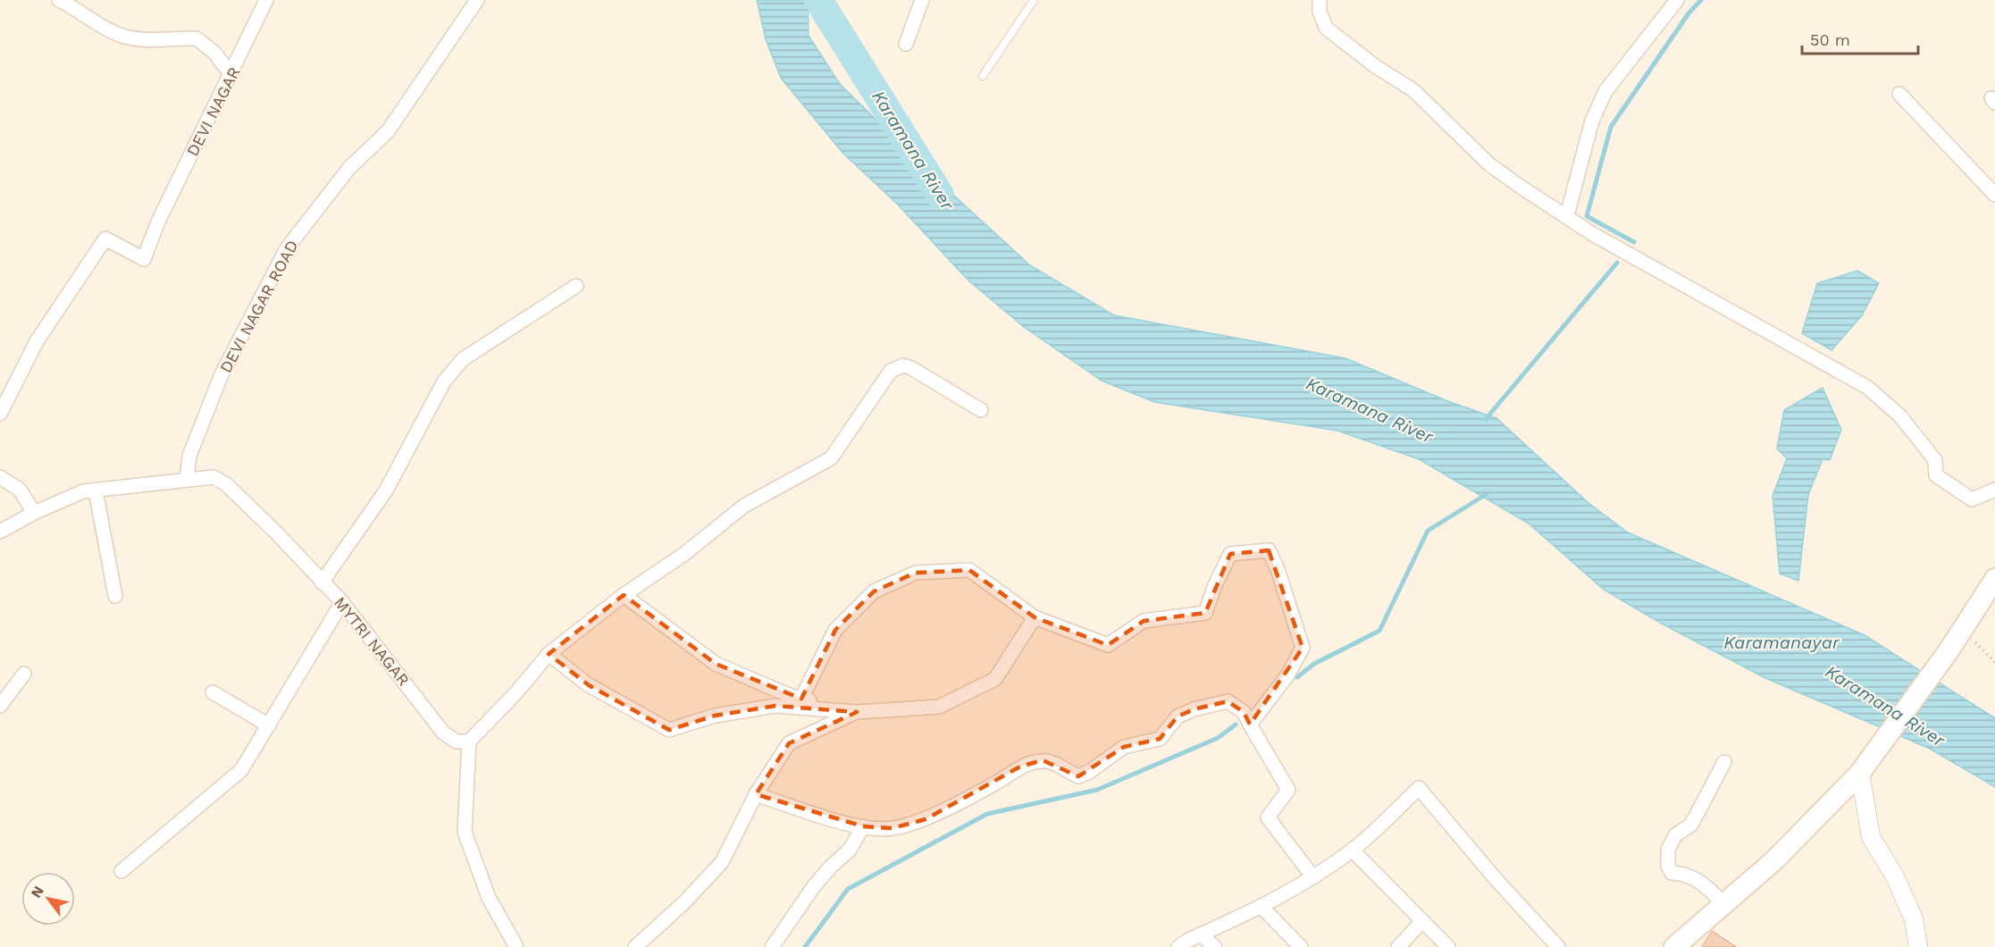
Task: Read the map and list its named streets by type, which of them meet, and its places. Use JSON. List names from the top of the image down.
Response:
{
  "streets": {
    "street": ["DEVI NAGAR", "DEVI NAGAR ROAD", "MYTRI NAGAR"]
  },
  "crossings": [
    ["DEVI NAGAR ROAD", "MYTRI NAGAR"]
  ],
  "water": ["Karamana River", "Karamanayar"],
  "scale_bar": "50 m",
  "north": "top left"
}
